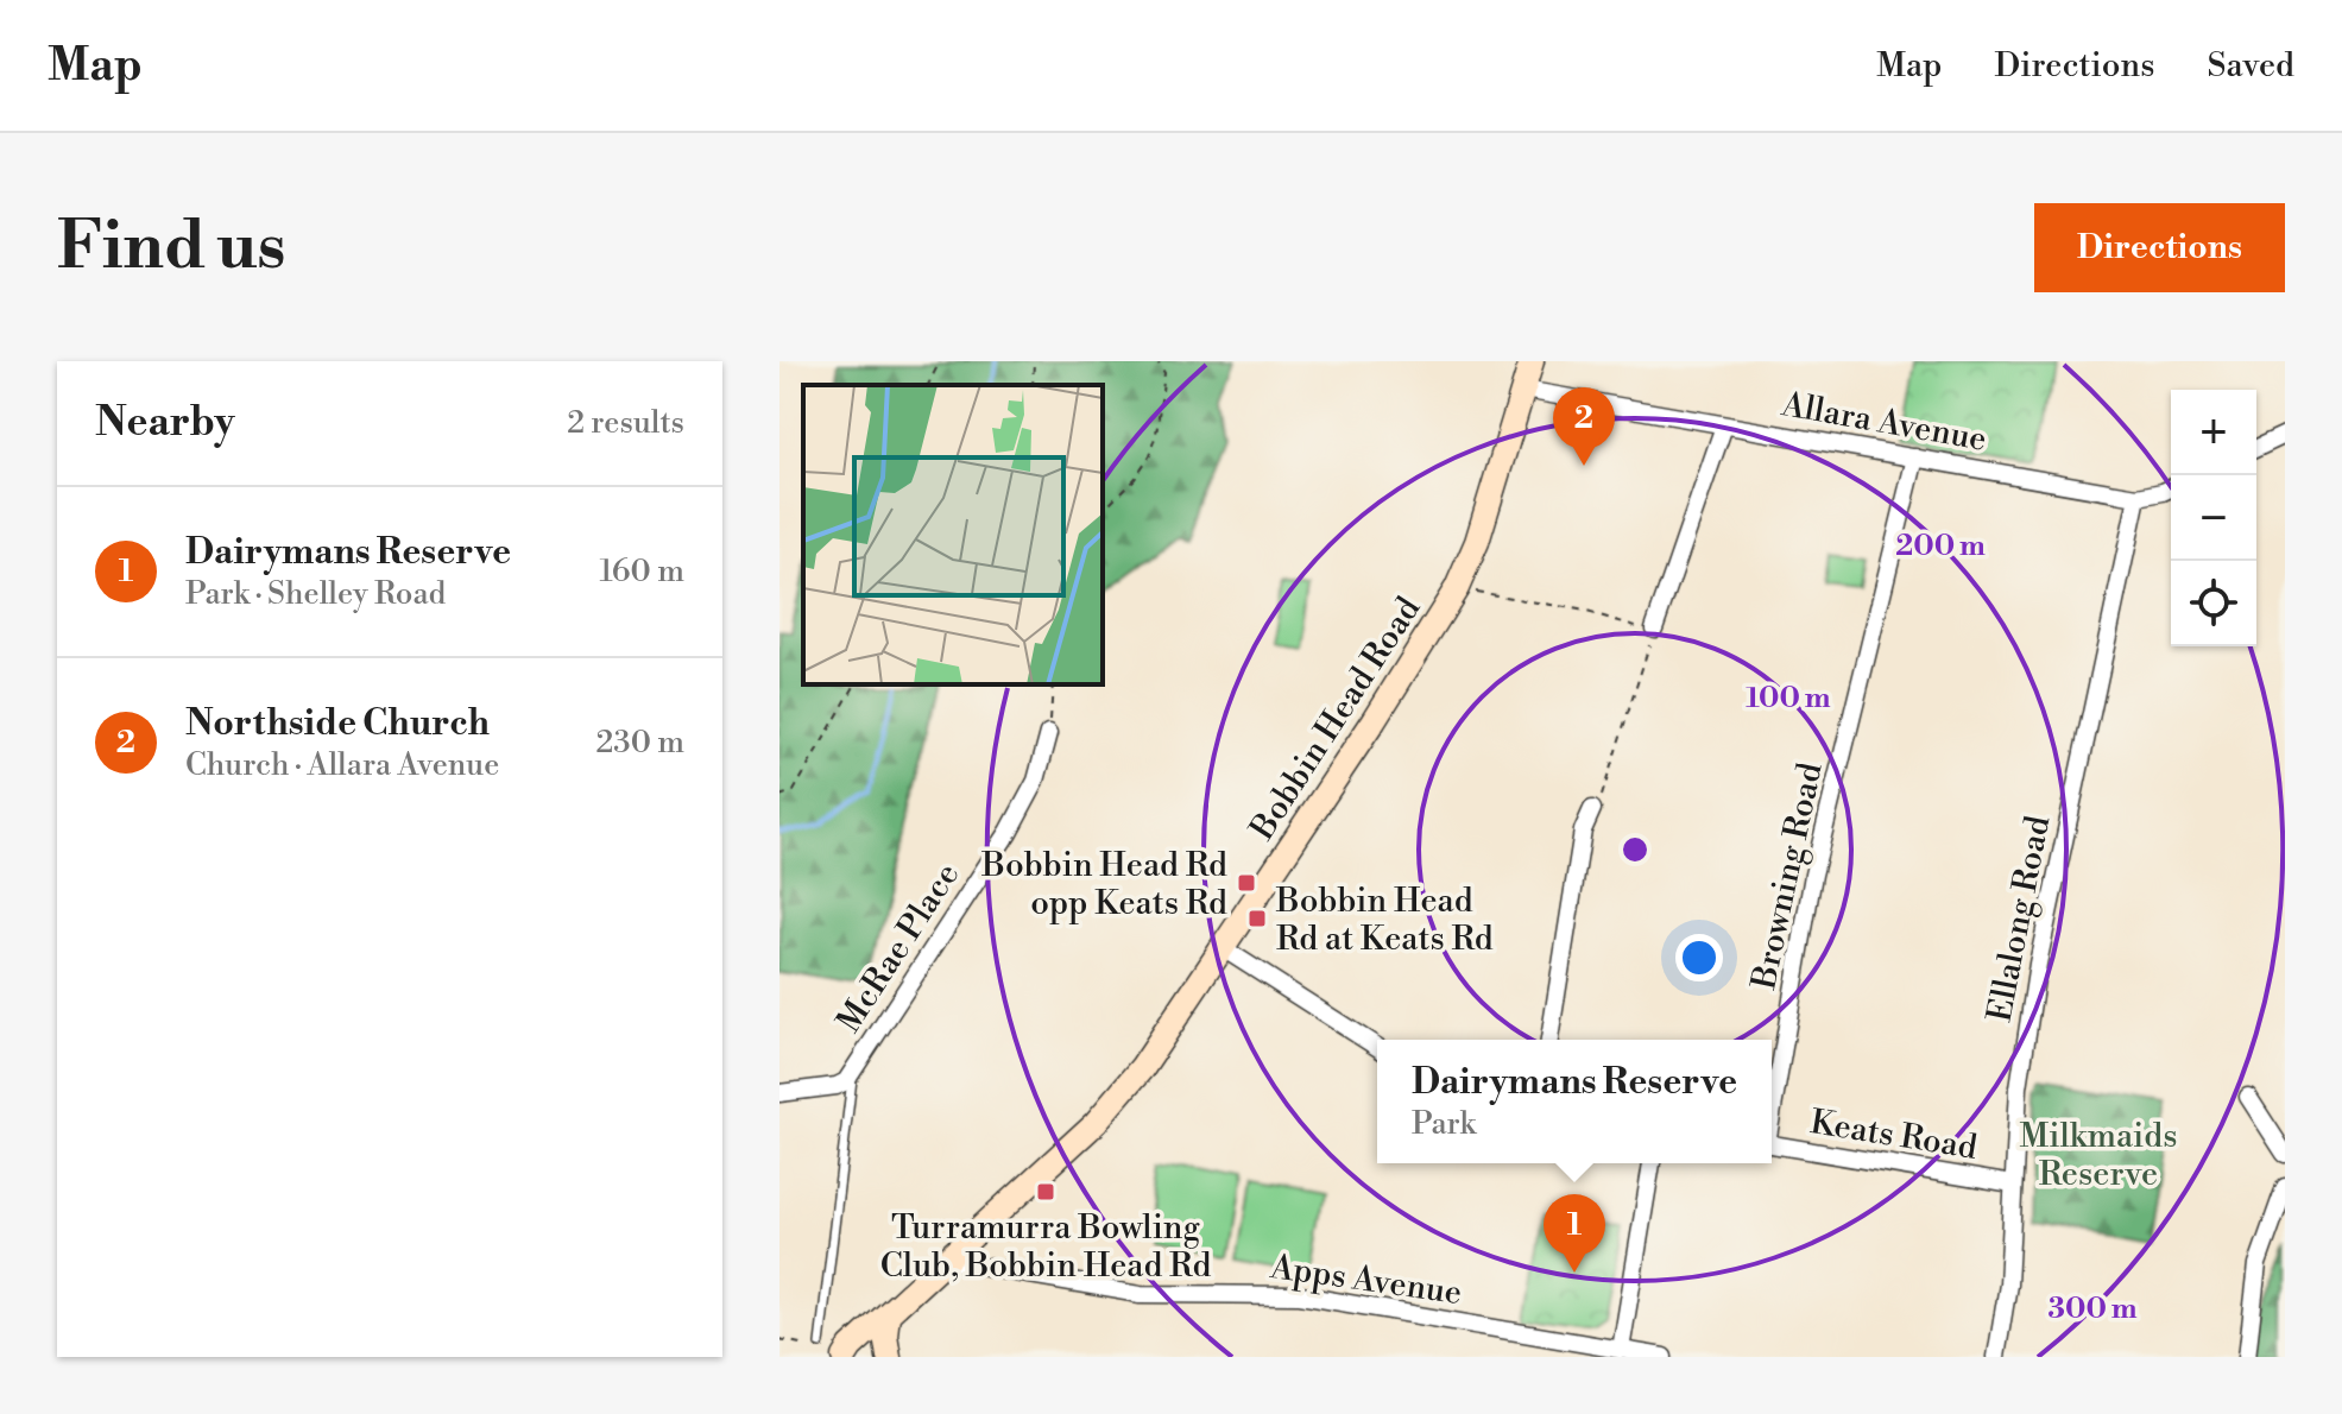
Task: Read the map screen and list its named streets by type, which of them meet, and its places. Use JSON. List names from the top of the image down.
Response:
{
  "streets": {
    "main road": ["Bobbin Head Road"],
    "street": [
      "Allara Avenue",
      "Browning Road",
      "Ellalong Road",
      "McRae Place",
      "Keats Road",
      "Apps Avenue"
    ]
  },
  "crossings": [
    ["Allara Avenue", "Bobbin Head Road"],
    ["Allara Avenue", "Browning Road"],
    ["Allara Avenue", "Ellalong Road"],
    ["Bobbin Head Road", "Apps Avenue"],
    ["Ellalong Road", "Keats Road"]
  ],
  "parks": ["Milkmaids Reserve"],
  "places": {
    "transit": ["Bobbin Head Rd opp Keats Rd", "Bobbin Head Rd at Keats Rd", "Turramurra Bowling Club, Bobbin Head Rd"]
  },
  "page": {
    "header": "Map",
    "nav": ["Map", "Directions", "Saved"],
    "buttons": "Directions",
    "title": "Find us",
    "heading": ["Nearby", "2 results"],
    "pins": ["2", "1"],
    "map_buttons": ["+", "−"],
    "list": [
      {
        "mark": "1",
        "name": "Dairymans Reserve",
        "note": "Park · Shelley Road",
        "value": "160 m"
      },
      {
        "mark": "2",
        "name": "Northside Church",
        "note": "Church · Allara Avenue",
        "value": "230 m"
      }
    ],
    "popup": ["Dairymans Reserve", "Park"]
  },
  "rings": ["200 m", "100 m", "300 m"]
}
